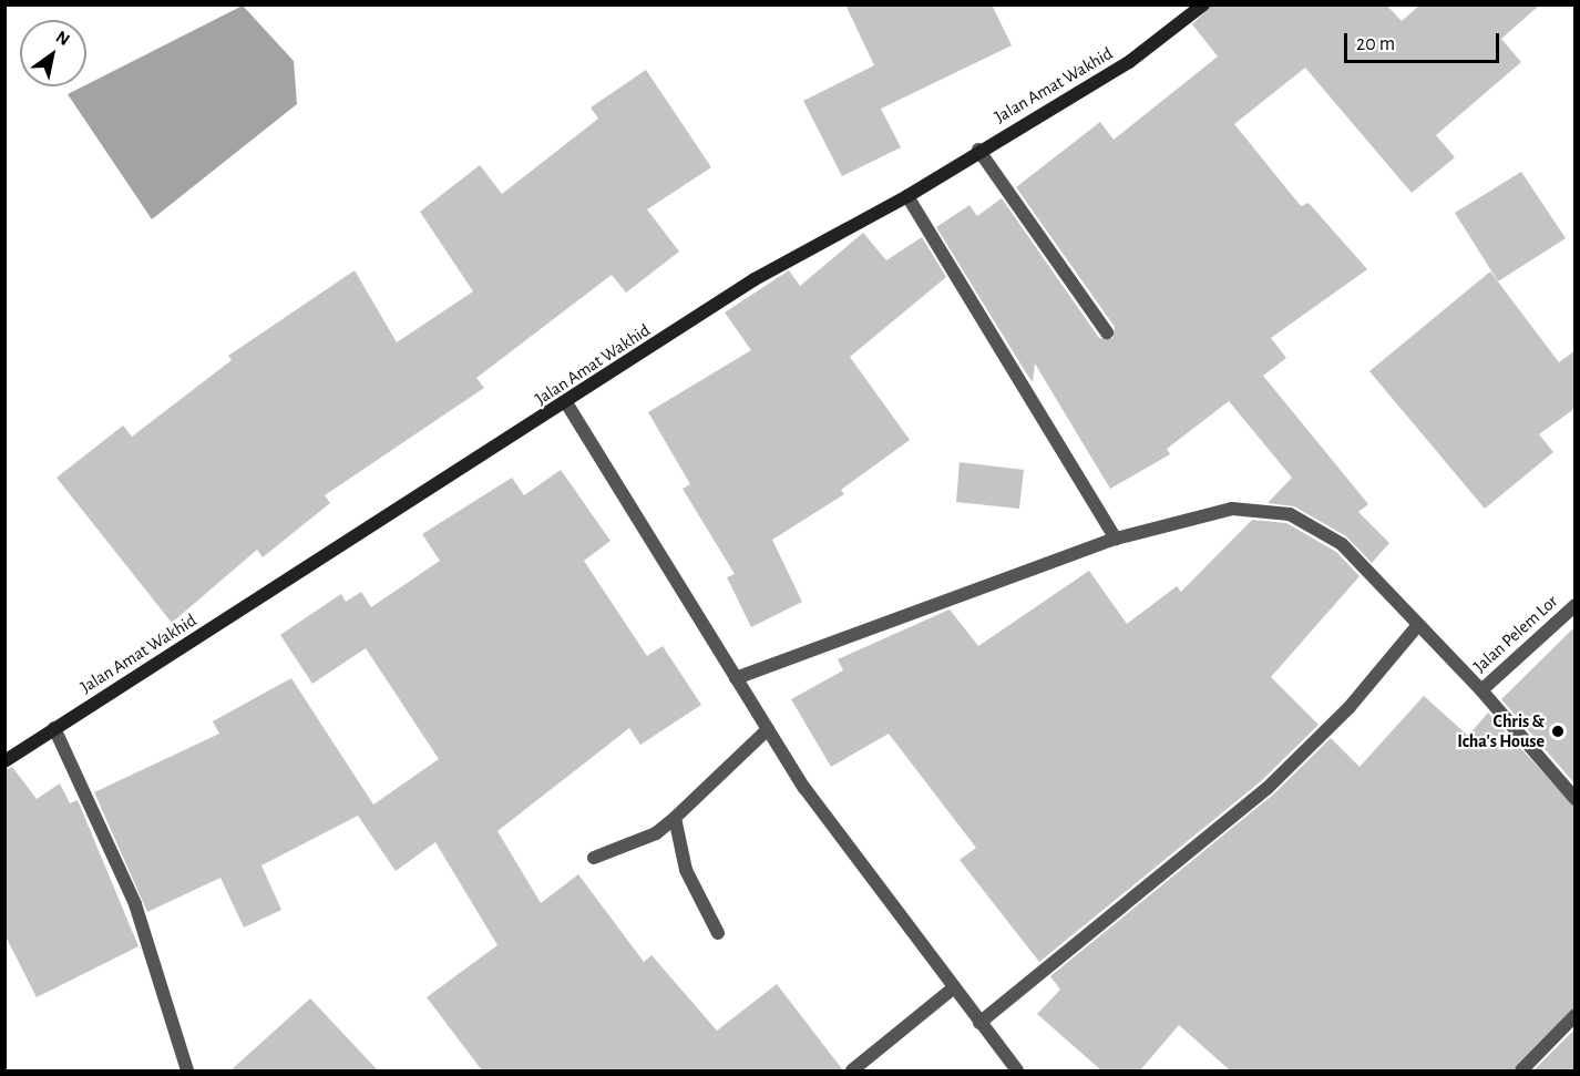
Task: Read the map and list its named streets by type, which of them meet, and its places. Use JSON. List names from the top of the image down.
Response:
{
  "streets": {
    "street": ["Jalan Amat Wakhid", "Jalan Pelem Lor"]
  },
  "places": ["Chris & Icha's House"],
  "scale_bar": "20 m",
  "north": "top right"
}
